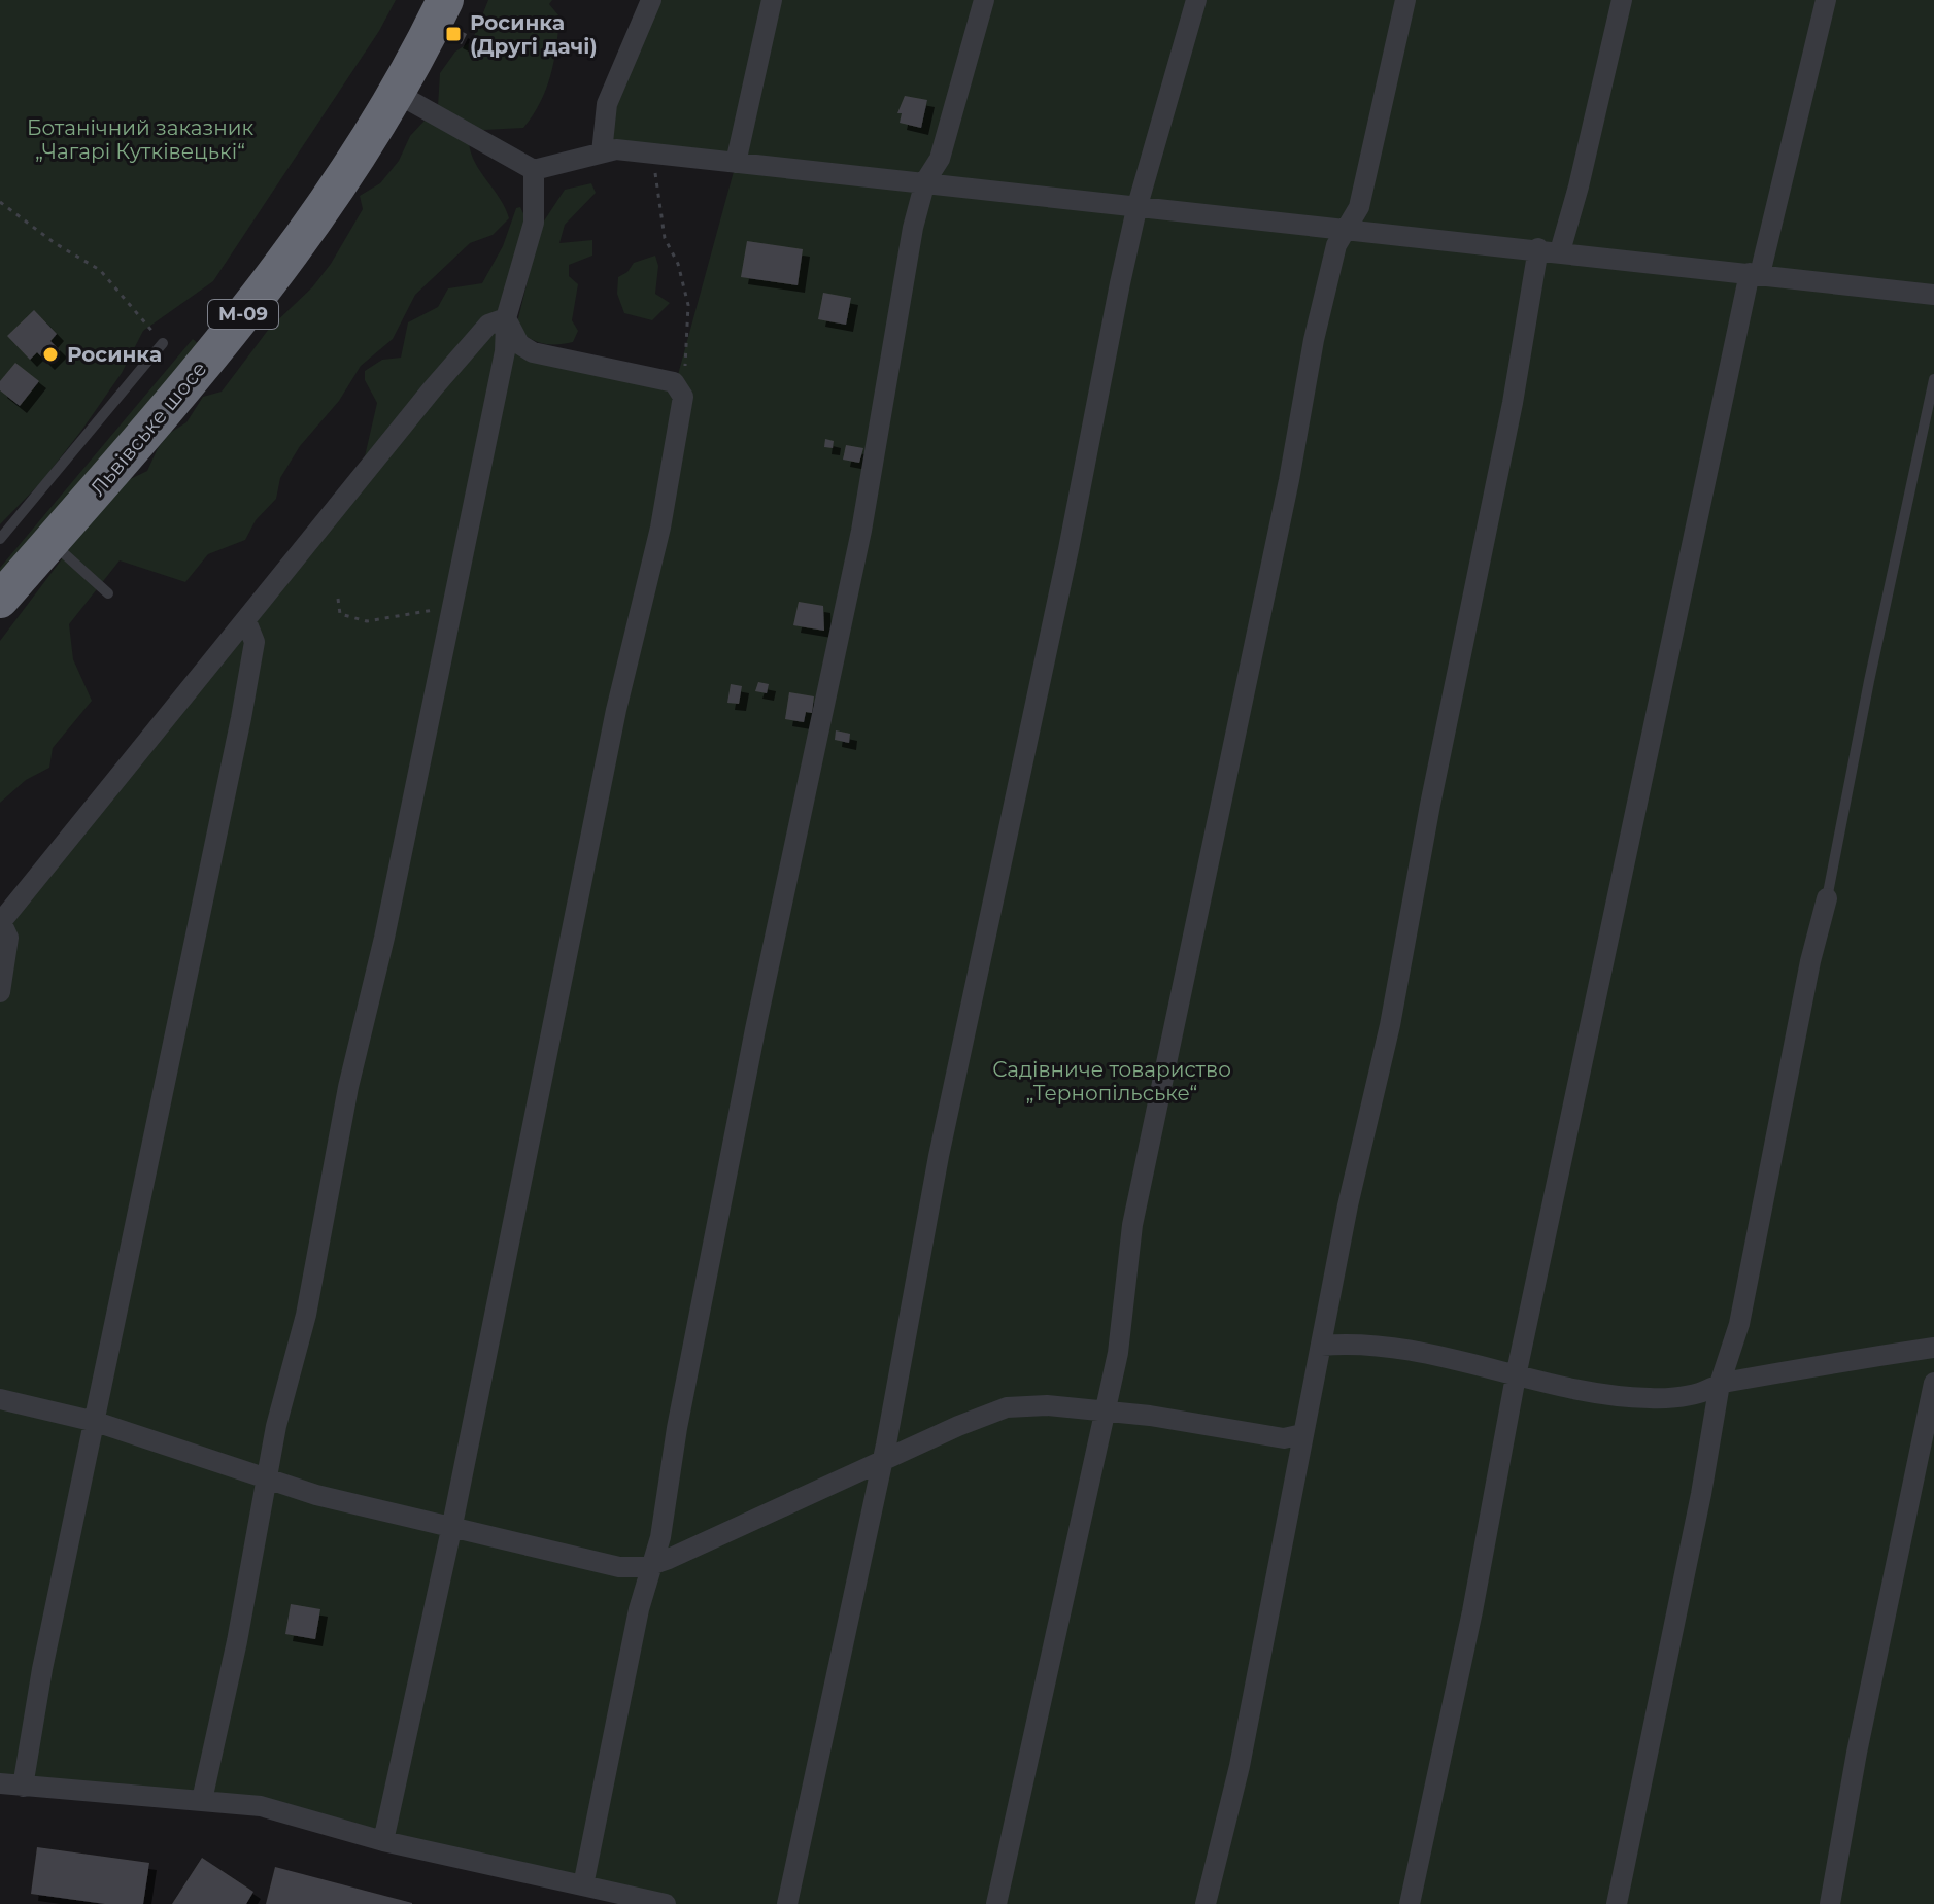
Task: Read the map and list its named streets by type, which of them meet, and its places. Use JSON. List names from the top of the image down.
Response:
{
  "streets": {
    "highway": ["М-09", "Львівське шосе"]
  },
  "parks": ["Ботанічний заказник „Чагарі Кутківецькі“", "Садівниче товариство „Тернопільське“"],
  "places": {
    "transit": ["Росинка (Другі дачі)"],
    "other": ["Росинка"]
  }
}
